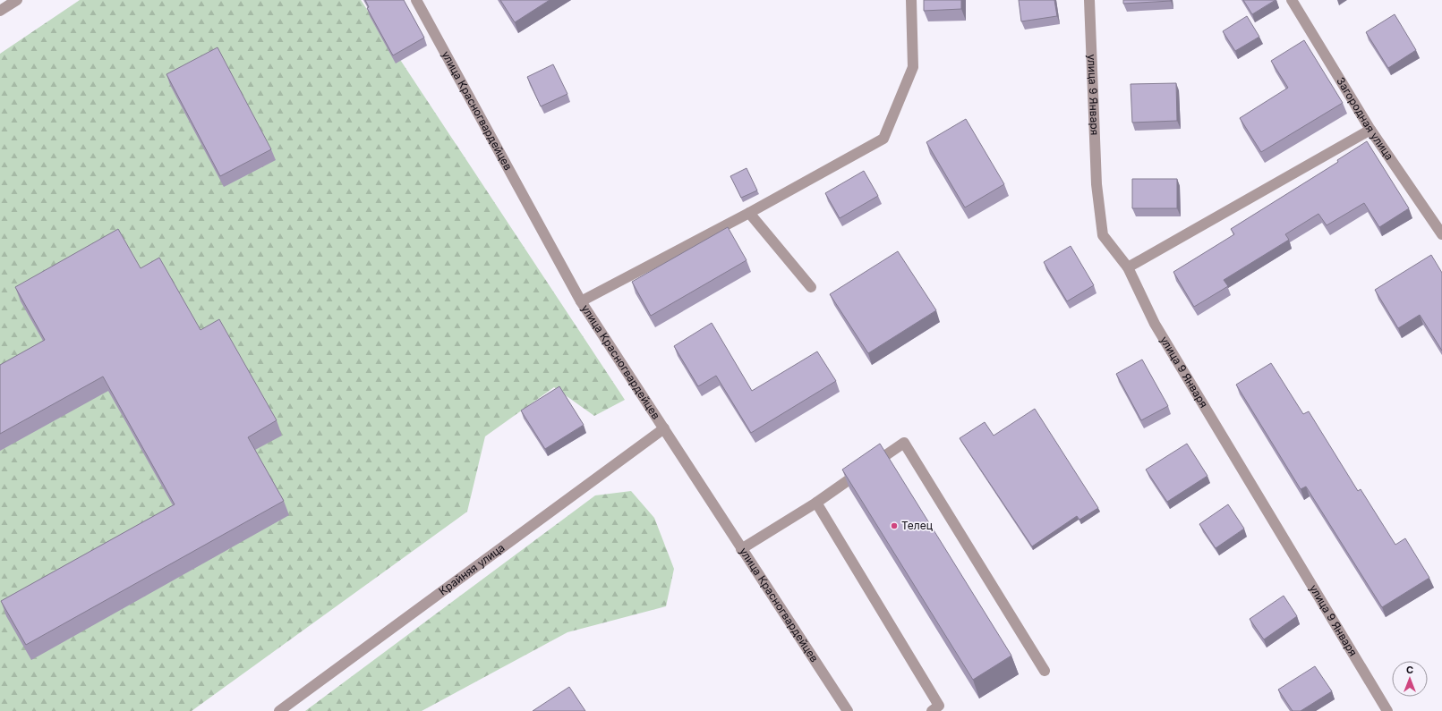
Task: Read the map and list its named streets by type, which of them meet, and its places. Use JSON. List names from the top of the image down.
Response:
{
  "streets": {
    "street": [
      "улица 9 Января",
      "улица Красногвардейцев",
      "Загородная улица",
      "Крайняя улица"
    ]
  },
  "crossings": [
    ["улица Красногвардейцев", "Крайняя улица"]
  ],
  "places": ["Телец"],
  "north": "top"
}
